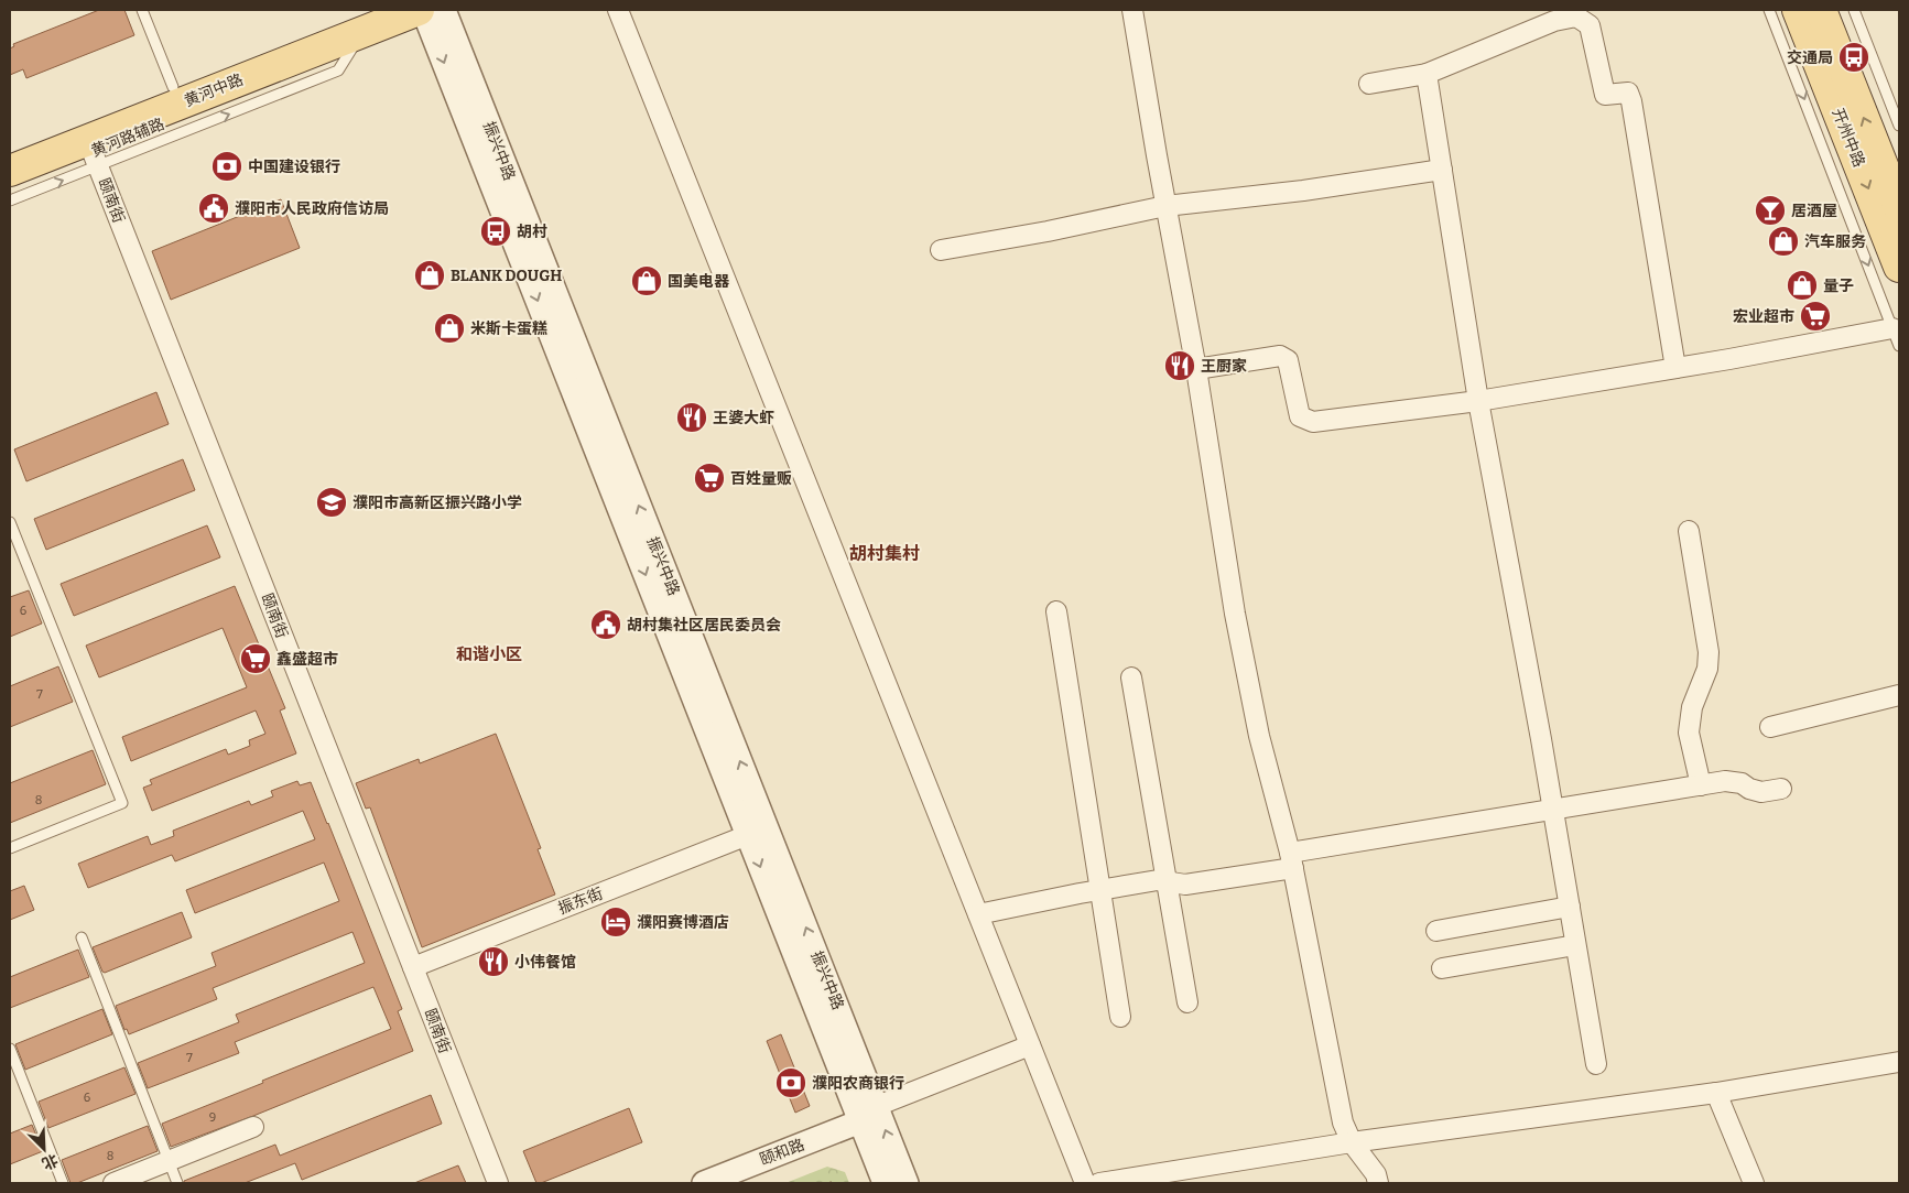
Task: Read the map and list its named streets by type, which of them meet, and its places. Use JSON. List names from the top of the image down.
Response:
{
  "streets": {
    "main road": ["黄河中路", "开州中路"],
    "street": [
      "振兴中路",
      "颐南街",
      "振东街",
      "颐和路"
    ],
    "lane": ["黄河路辅路"]
  },
  "crossings": [
    ["黄河中路", "黄河路辅路"],
    ["黄河中路", "颐南街"],
    ["黄河路辅路", "颐南街"],
    ["振兴中路", "振东街"],
    ["振兴中路", "颐和路"],
    ["颐南街", "振东街"]
  ],
  "one_way": ["黄河路辅路"],
  "districts": ["胡村集村", "和谐小区"],
  "places": {
    "bus stop": ["交通局", "胡村"],
    "bank": ["中国建设银行", "濮阳农商银行"],
    "public building": ["濮阳市人民政府信访局", "胡村集社区居民委员会"],
    "bar": ["居酒屋"],
    "shop": [
      "汽车服务",
      "BLANK DOUGH",
      "国美电器",
      "量子",
      "米斯卡蛋糕"
    ],
    "supermarket": ["宏业超市", "百姓量贩", "鑫盛超市"],
    "restaurant": ["王厨家", "王婆大虾", "小伟餐馆"],
    "school or university": ["濮阳市高新区振兴路小学"],
    "hotel": ["濮阳赛博酒店"]
  },
  "house_numbers": [
    "6",
    "7",
    "8",
    "7",
    "6",
    "9",
    "8"
  ],
  "north": "bottom right"
}
